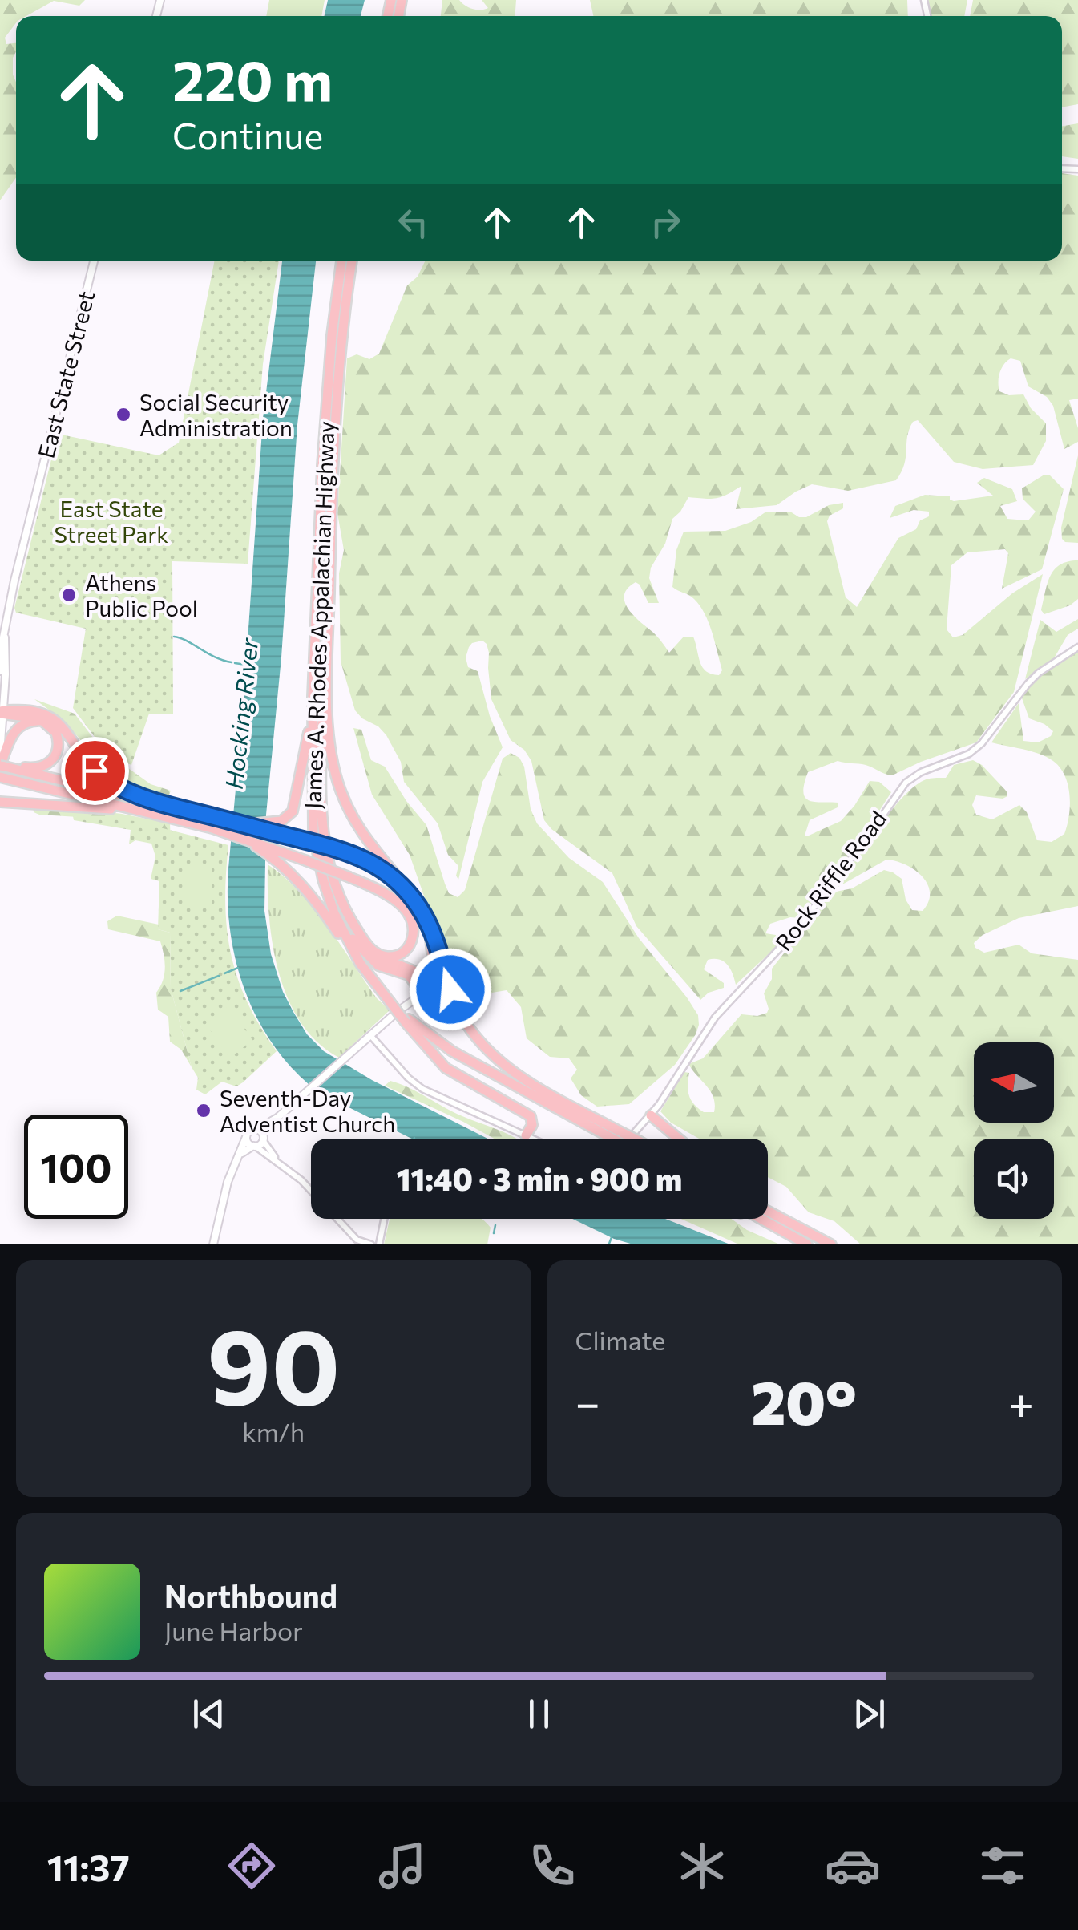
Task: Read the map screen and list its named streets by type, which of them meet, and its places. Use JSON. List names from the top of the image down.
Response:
{
  "streets": {
    "highway": ["James A. Rhodes Appalachian Highway"],
    "main road": ["East State Street"],
    "street": ["Rock Riffle Road"]
  },
  "water": ["Hocking River"],
  "parks": ["East State Street Park"],
  "places": ["Social Security Administration", "Athens Public Pool", "Seventh-Day Adventist Church"],
  "north": "left",
  "page": {
    "turn": ["220 m", "Continue"],
    "limit": "100",
    "trip": "11:40 · 3 min · 900 m",
    "tile": [
      ["90", "km/h"],
      "Climate"
    ],
    "heat": ["−", "20°", "+"],
    "song": ["Northbound", "June Harbor"],
    "tabs": "11:37"
  }
}
